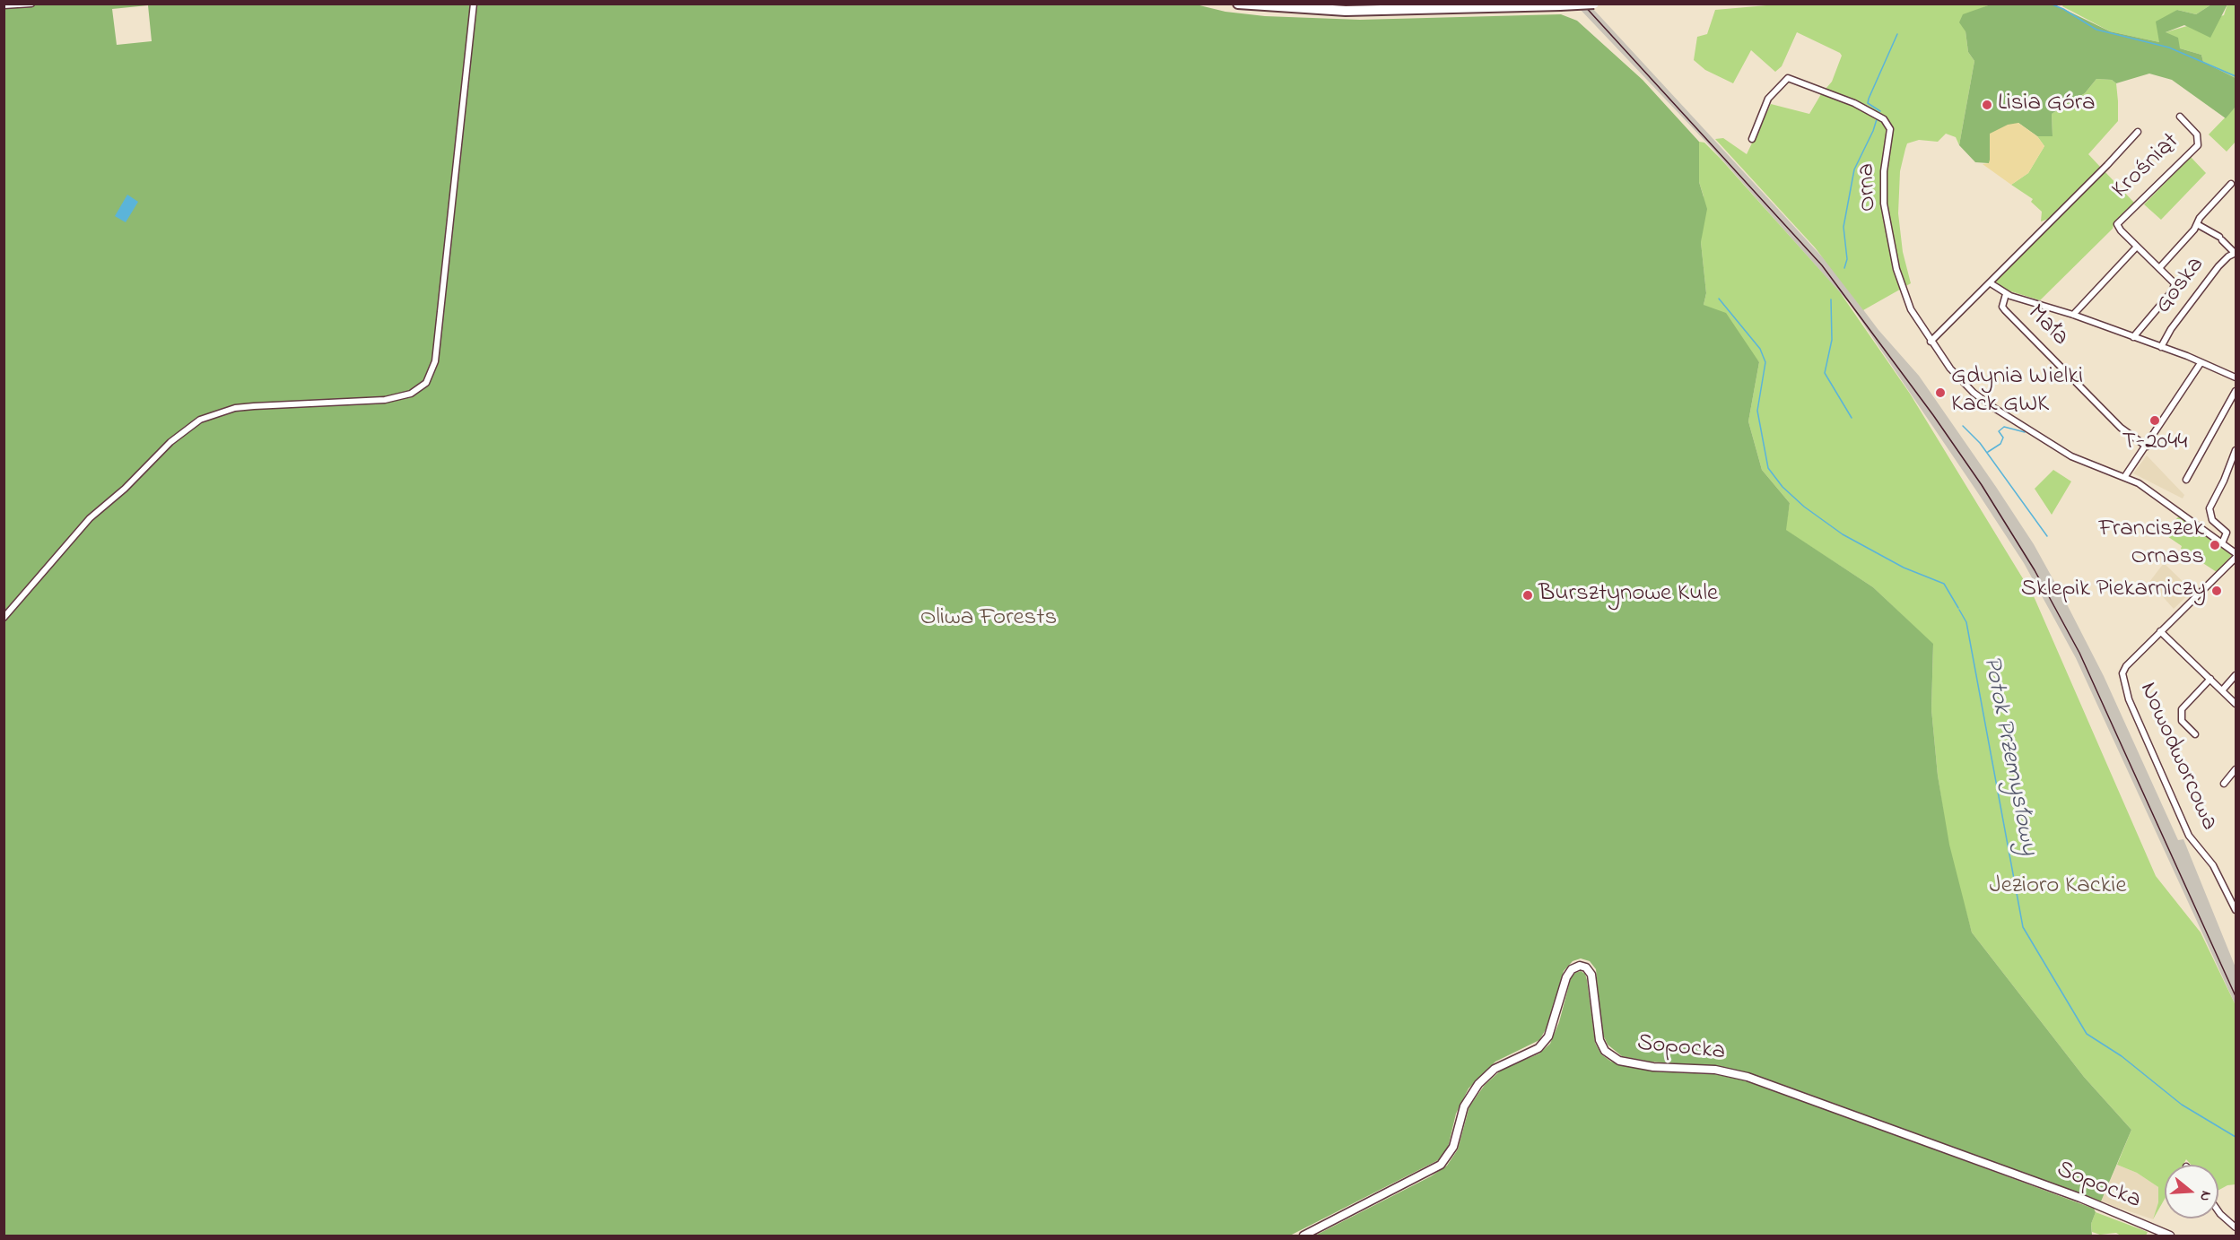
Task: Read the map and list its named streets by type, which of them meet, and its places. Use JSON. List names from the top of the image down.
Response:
{
  "streets": {
    "main road": ["Sopocka"],
    "street": [
      "Krośniąt",
      "Orna",
      "Goska",
      "Mała",
      "Nowodworcowa"
    ]
  },
  "water": ["Potok Przemysłowy"],
  "parks": ["Oliwa Forests", "Jezioro Kackie"],
  "places": [
    "Lisia Góra",
    "Gdynia Wielki Kack GWK",
    "T-2044",
    "Franciszek Ornass",
    "Sklepik Piekarniczy",
    "Bursztynowe Kule"
  ],
  "north": "right"
}
